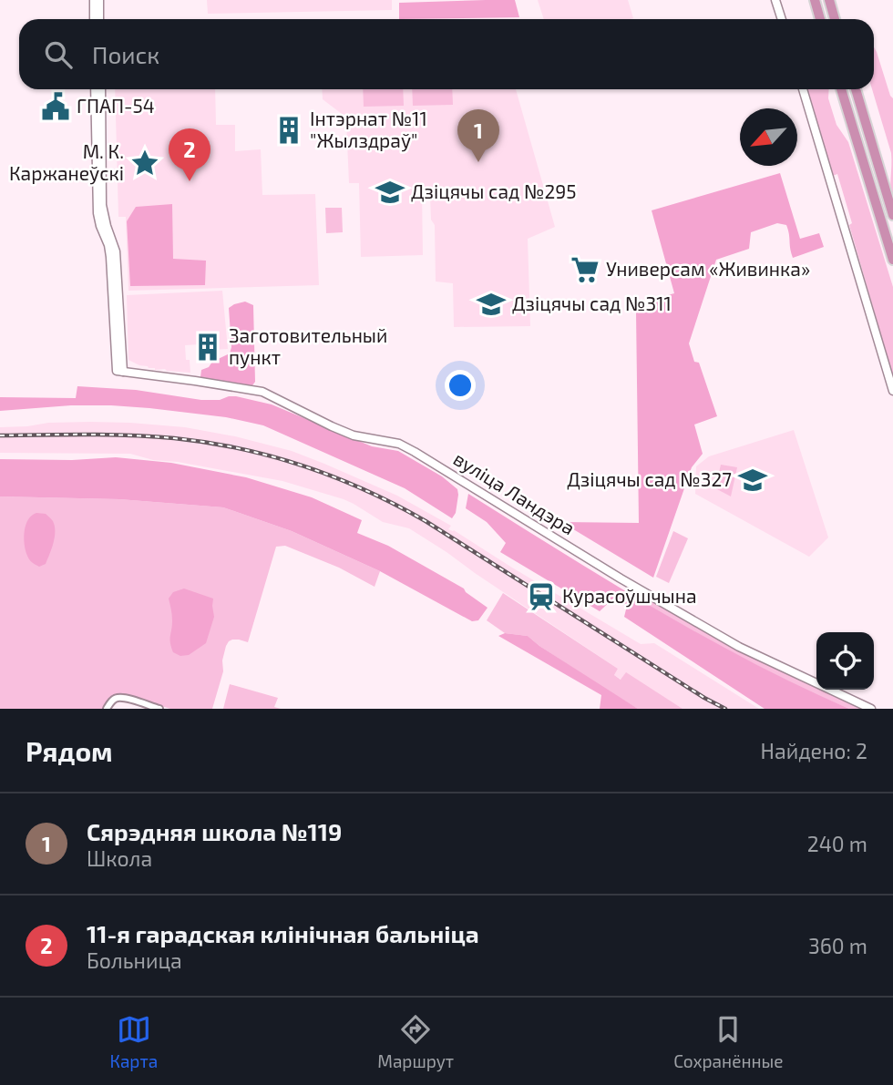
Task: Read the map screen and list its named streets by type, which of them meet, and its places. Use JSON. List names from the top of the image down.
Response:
{
  "streets": {
    "street": ["вуліца Ландэра"]
  },
  "places": {
    "public building": ["ГПАП-54"],
    "building": ["Інтэрнат №11 \"Жылздраў\"", "Заготовительный пункт"],
    "place": ["М. К. Каржанеўскі"],
    "school or university": ["Дзіцячы сад №295", "Дзіцячы сад №311", "Дзіцячы сад №327"],
    "supermarket": ["Универсам «Живинка»"],
    "station": ["Курасоўшчына"]
  },
  "north": "bottom left",
  "page": {
    "search": "Поиск",
    "pins": ["1", "2"],
    "heading": ["Рядом", "Найдено: 2"],
    "list": [
      {
        "mark": "1",
        "name": "Сярэдняя школа №119",
        "note": "Школа",
        "value": "240 m"
      },
      {
        "mark": "2",
        "name": "11-я гарадская клінічная бальніца",
        "note": "Больница",
        "value": "360 m"
      }
    ],
    "nav": ["Карта", "Маршрут", "Сохранённые"]
  }
}
